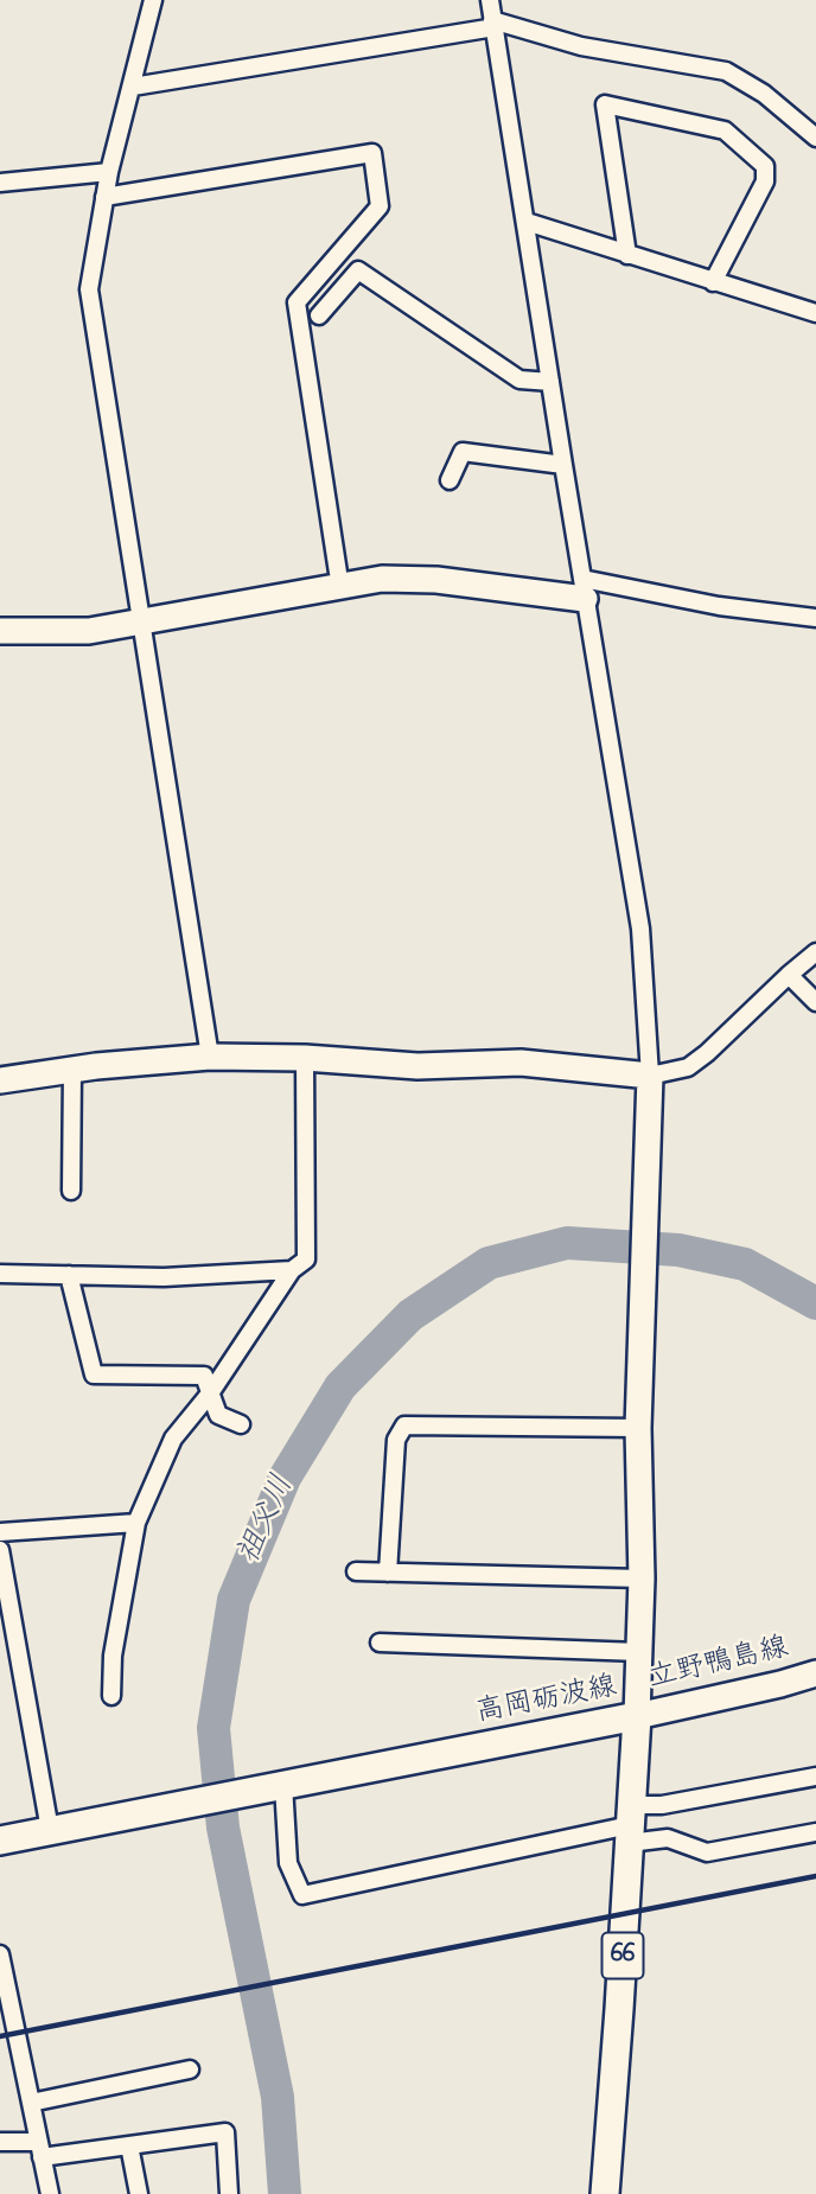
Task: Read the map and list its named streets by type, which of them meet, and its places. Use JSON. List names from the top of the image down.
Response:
{
  "streets": {
    "main road": ["高岡砺波線", "66"],
    "street": ["立野鴨島線"]
  },
  "crossings": [
    ["立野鴨島線", "高岡砺波線"]
  ],
  "water": ["祖父川"]
}
